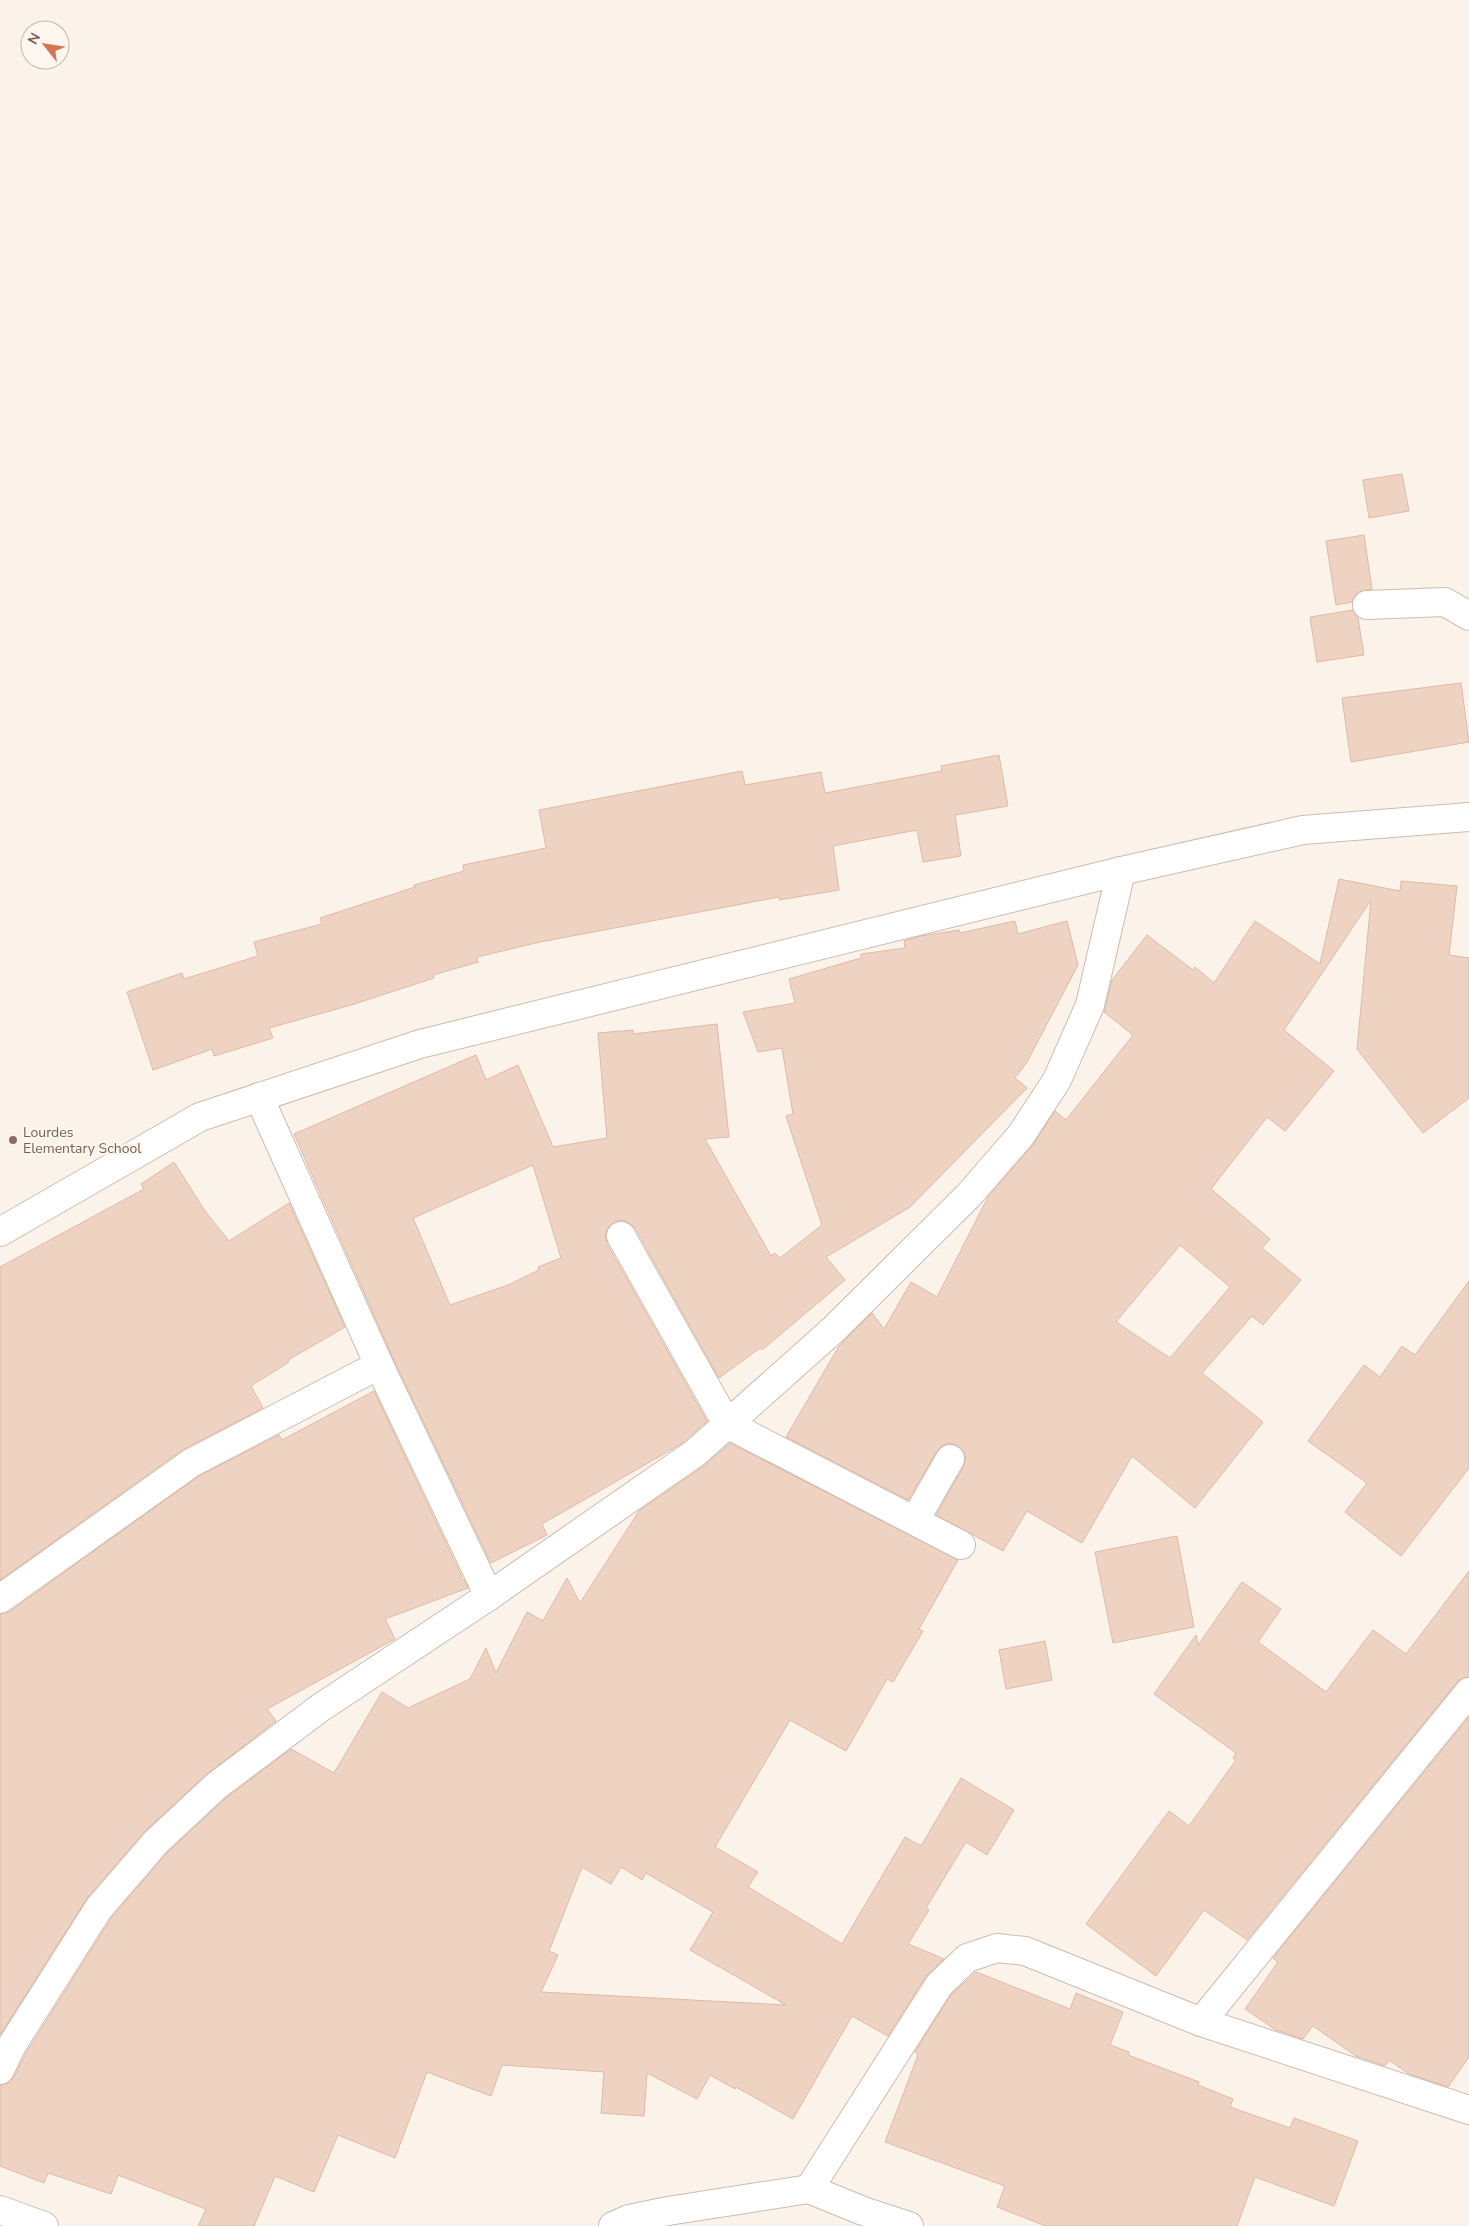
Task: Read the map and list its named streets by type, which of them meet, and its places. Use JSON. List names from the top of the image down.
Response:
{
  "places": ["Lourdes Elementary School"],
  "north": "top left"
}
